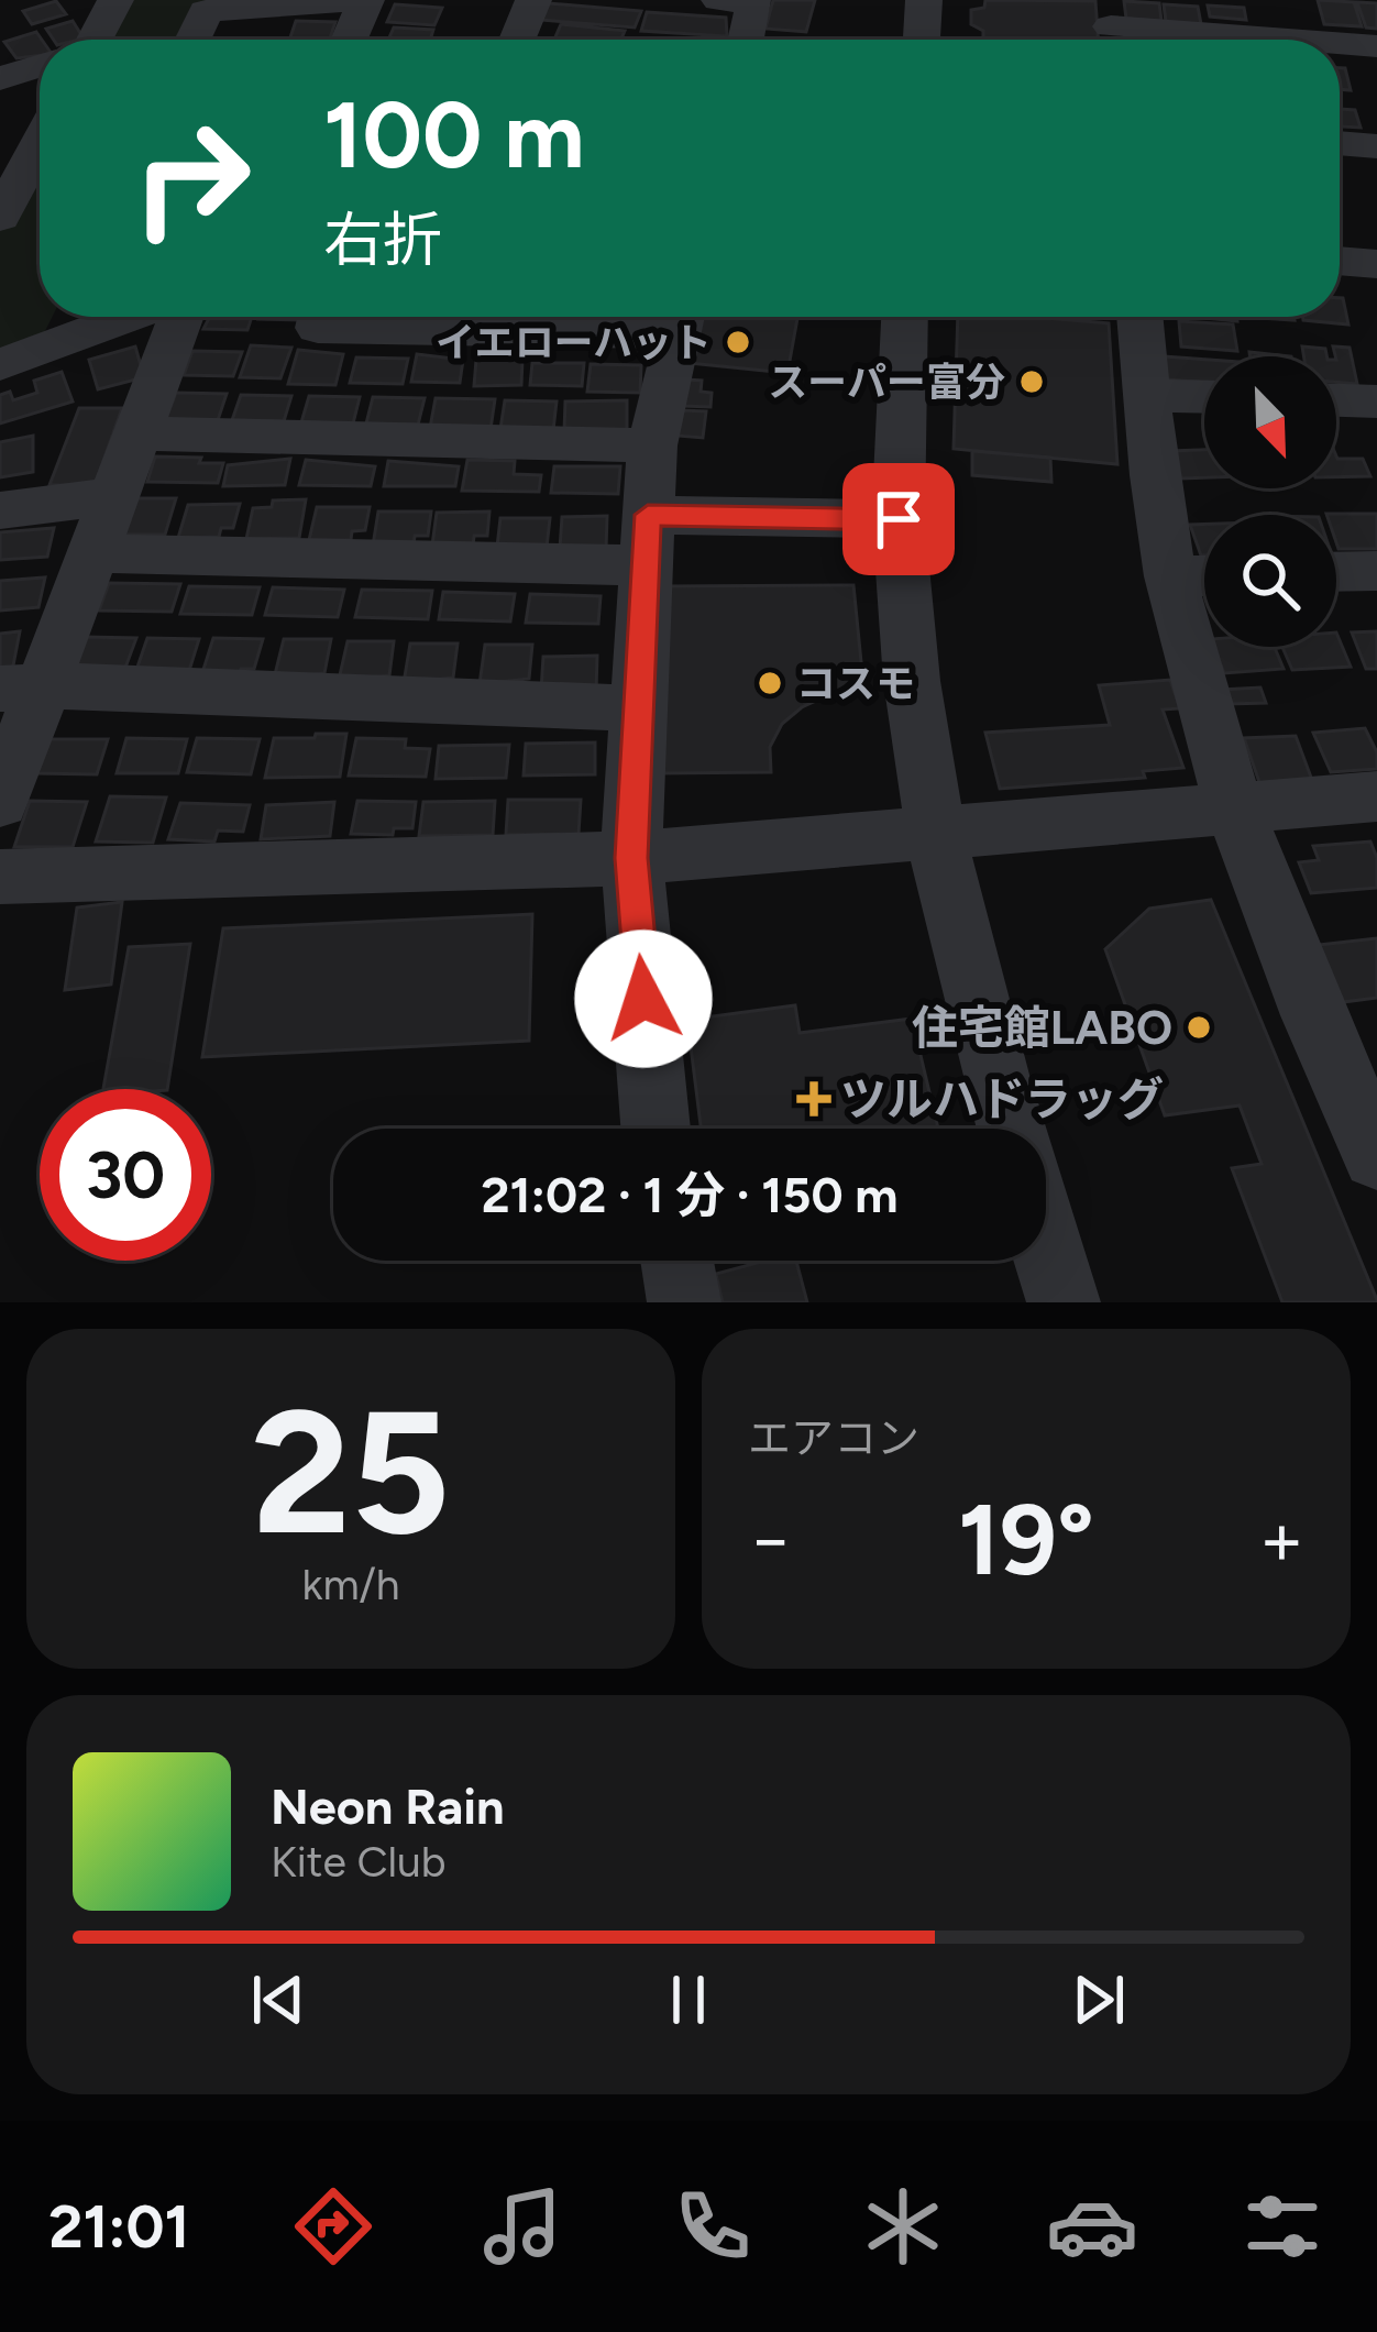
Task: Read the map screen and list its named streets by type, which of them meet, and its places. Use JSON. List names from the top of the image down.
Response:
{
  "places": {
    "other": [
      "イエローハット",
      "スーパー富分",
      "コスモ",
      "住宅館LABO"
    ],
    "health": ["ツルハドラッグ"]
  },
  "north": "bottom right",
  "page": {
    "turn": ["100 m", "右折"],
    "limit": "30",
    "trip": "21:02 · 1 分 · 150 m",
    "tile": [
      ["25", "km/h"],
      "エアコン"
    ],
    "heat": ["−", "19°", "+"],
    "song": ["Neon Rain", "Kite Club"],
    "tabs": "21:01"
  }
}
